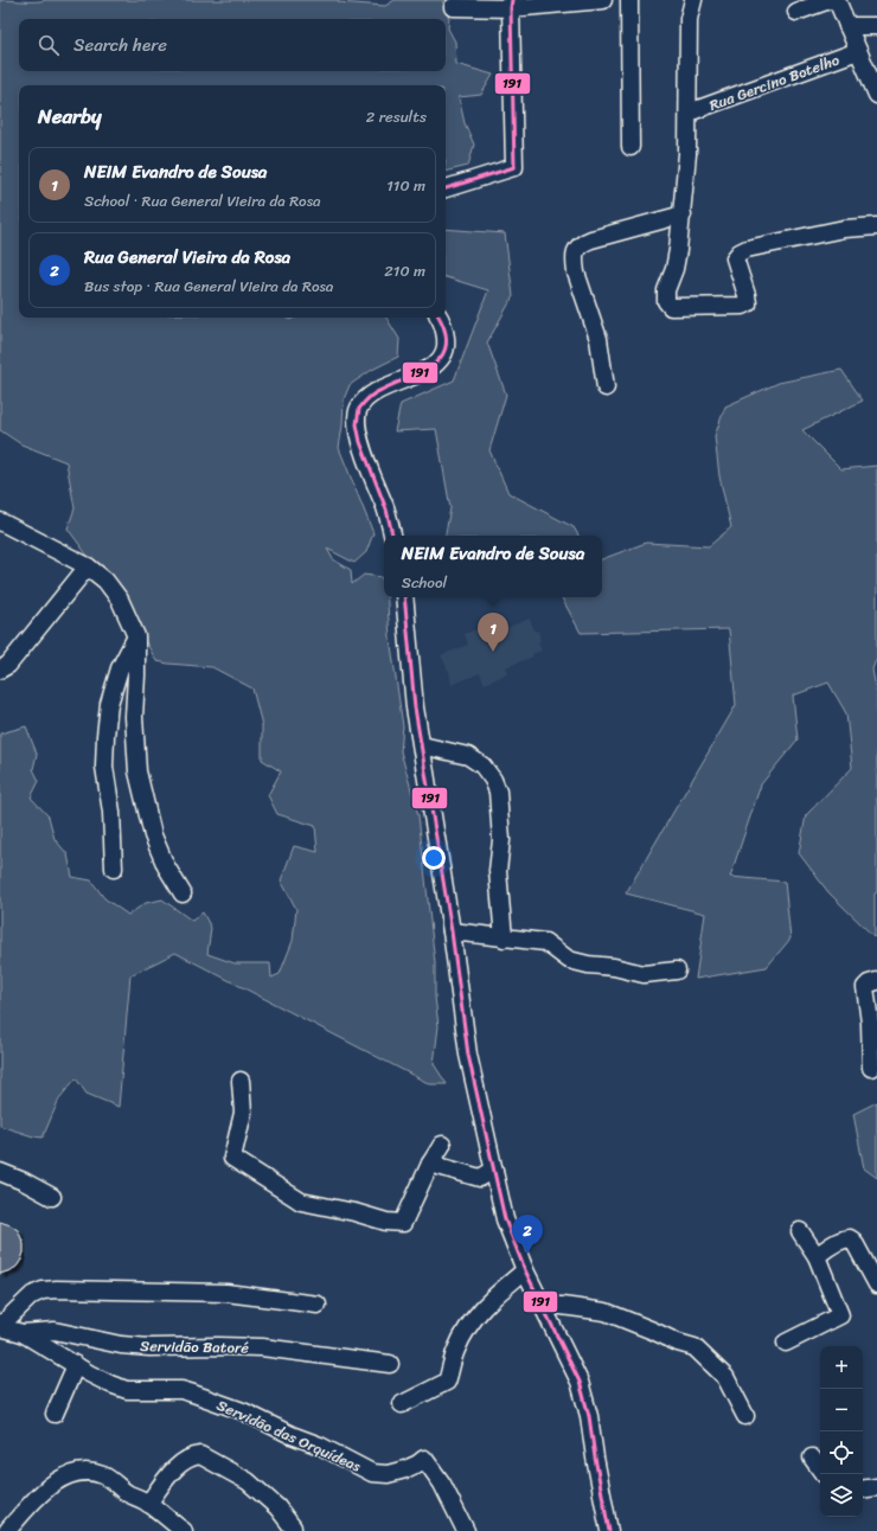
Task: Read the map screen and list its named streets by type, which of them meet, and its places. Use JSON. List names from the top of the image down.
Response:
{
  "streets": {
    "street": ["Rua Gercino Botelho", "Servidão Batoré", "Servidão das Orquídeas"]
  },
  "crossings": [
    ["Servidão Batoré", "Servidão das Orquídeas"]
  ],
  "lines": ["transit line 191"],
  "page": {
    "search": "Search here",
    "heading": ["Nearby", "2 results"],
    "list": [
      {
        "mark": "1",
        "name": "NEIM Evandro de Sousa",
        "note": "School · Rua General Vieira da Rosa",
        "value": "110 m"
      },
      {
        "mark": "2",
        "name": "Rua General Vieira da Rosa",
        "note": "Bus stop · Rua General Vieira da Rosa",
        "value": "210 m"
      }
    ],
    "popup": ["NEIM Evandro de Sousa", "School"],
    "pins": ["1", "2"],
    "map_buttons": ["+", "−"]
  }
}
